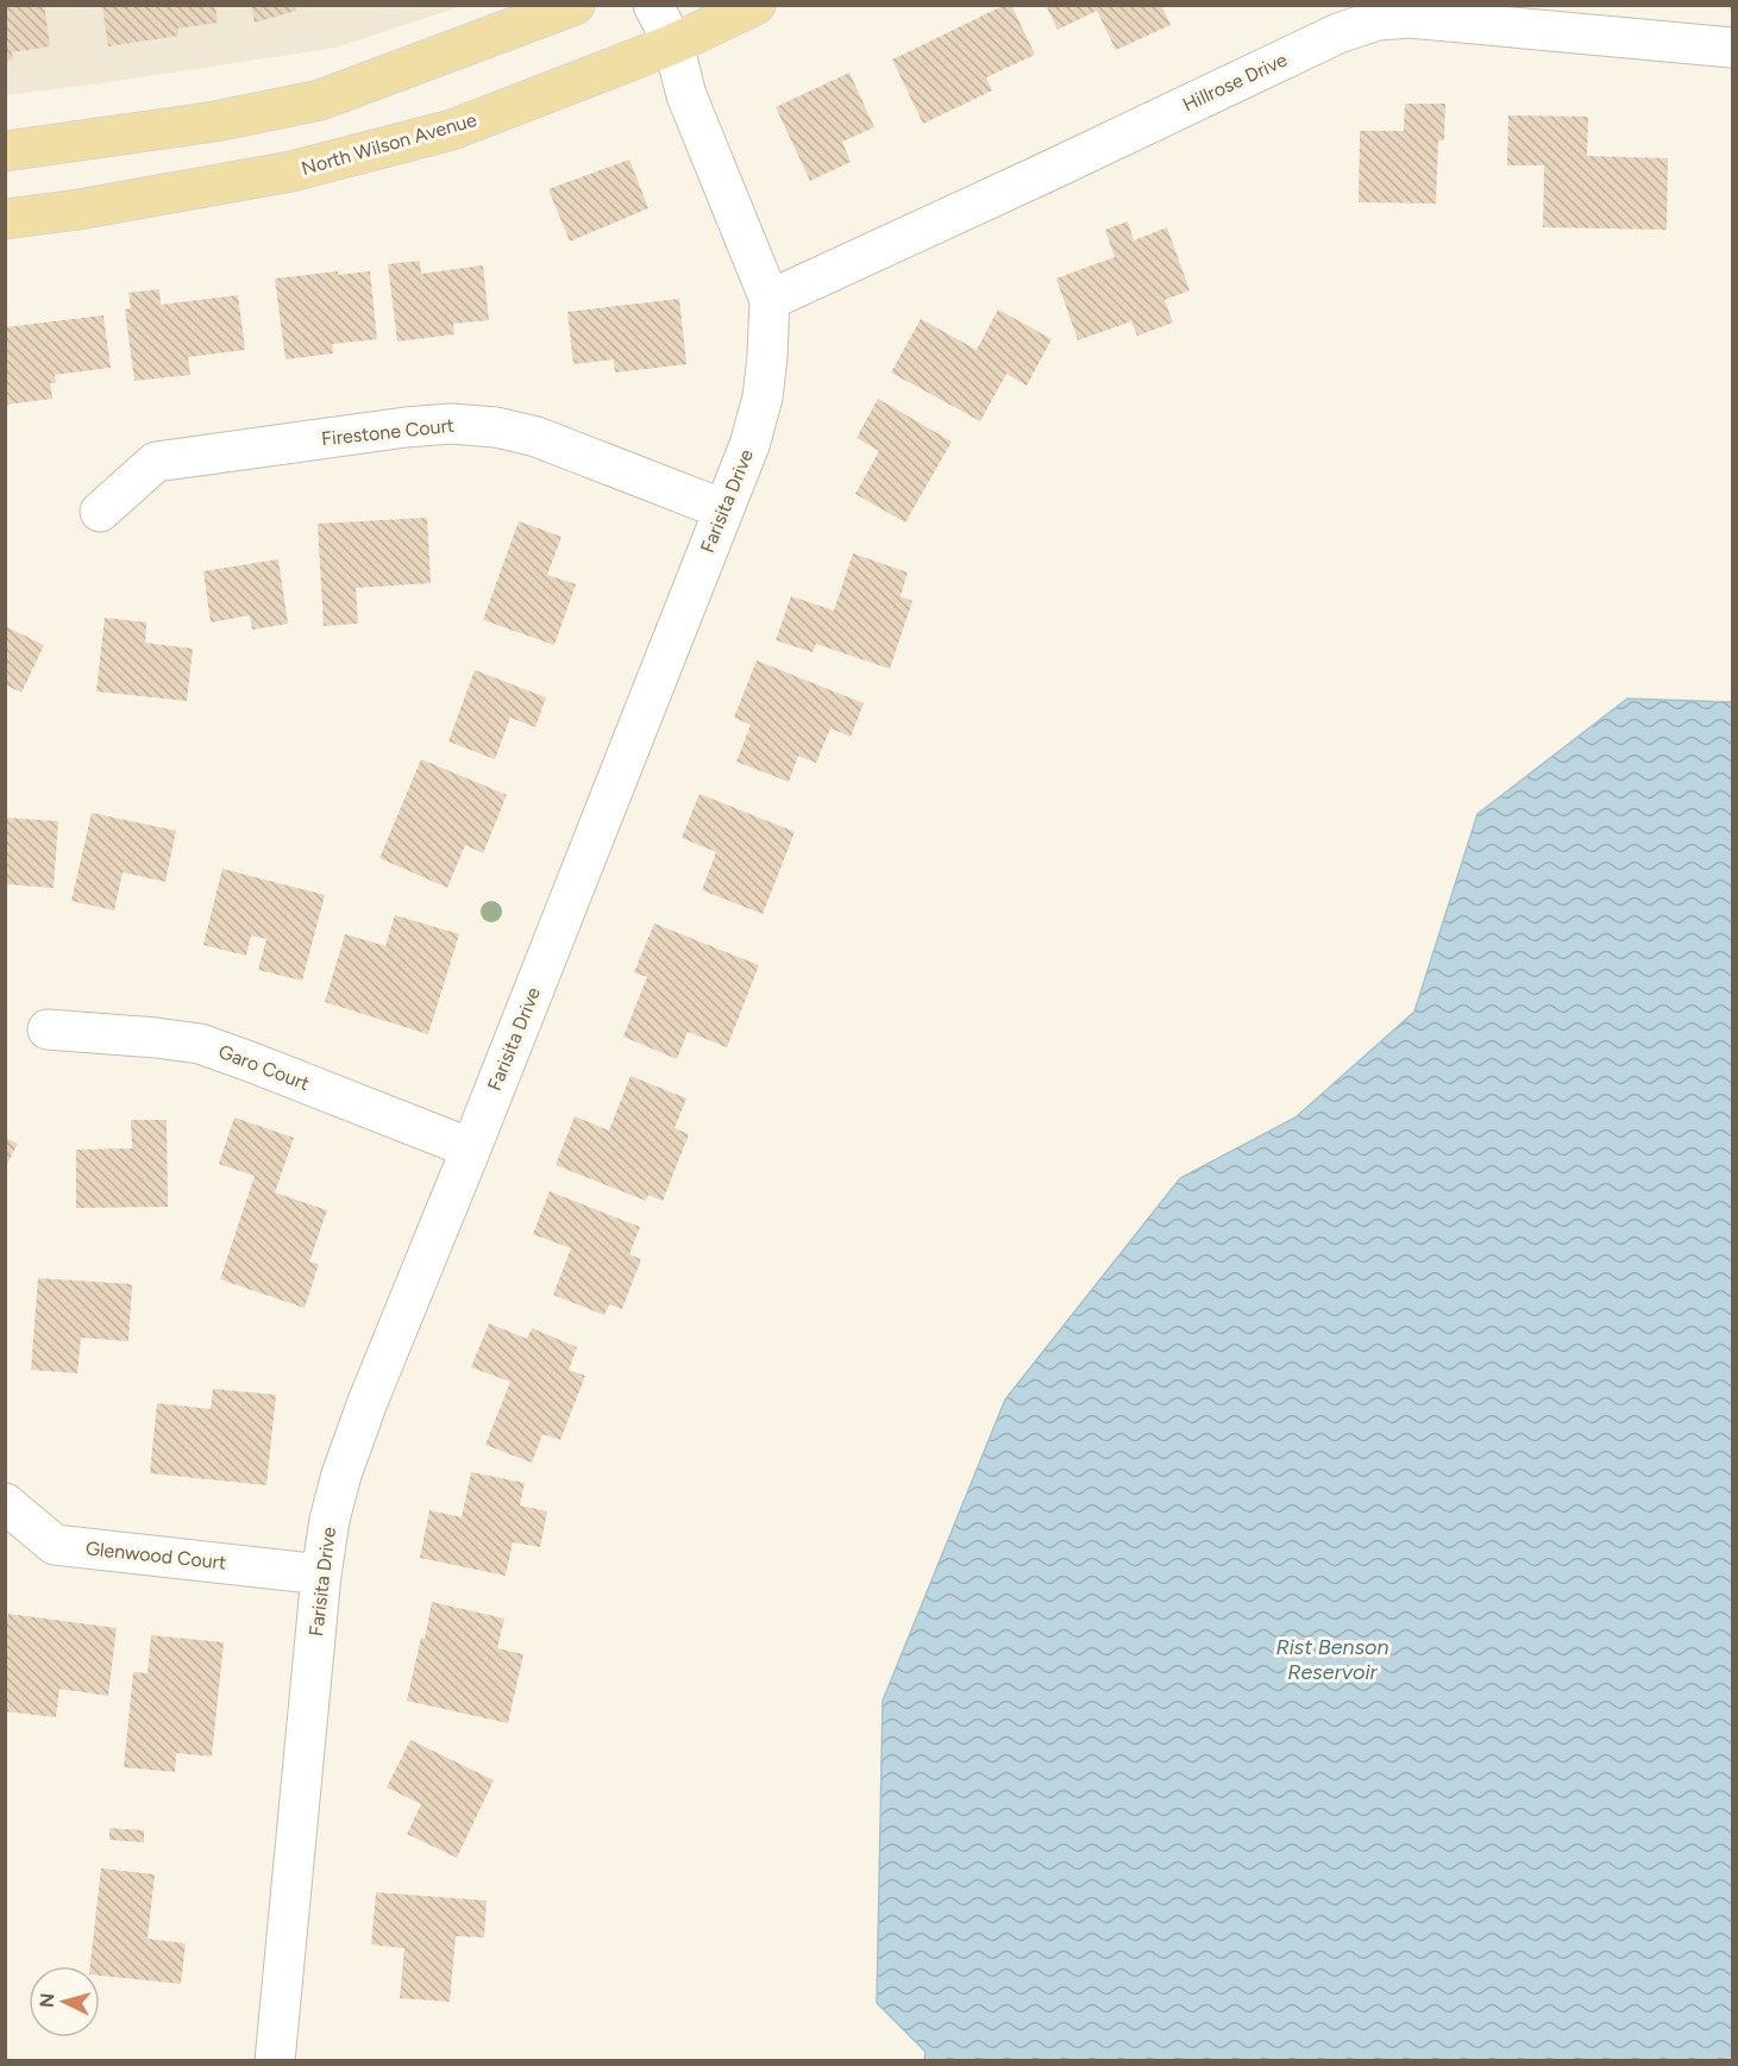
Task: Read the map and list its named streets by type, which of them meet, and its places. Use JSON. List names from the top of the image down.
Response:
{
  "streets": {
    "main road": ["North Wilson Avenue"],
    "street": [
      "Hillrose Drive",
      "Firestone Court",
      "Farisita Drive",
      "Garo Court",
      "Glenwood Court"
    ]
  },
  "crossings": [
    ["Hillrose Drive", "Farisita Drive"],
    ["North Wilson Avenue", "Farisita Drive"],
    ["Firestone Court", "Farisita Drive"],
    ["Farisita Drive", "Garo Court"],
    ["Farisita Drive", "Glenwood Court"]
  ],
  "water": ["Rist Benson Reservoir"],
  "north": "left"
}
